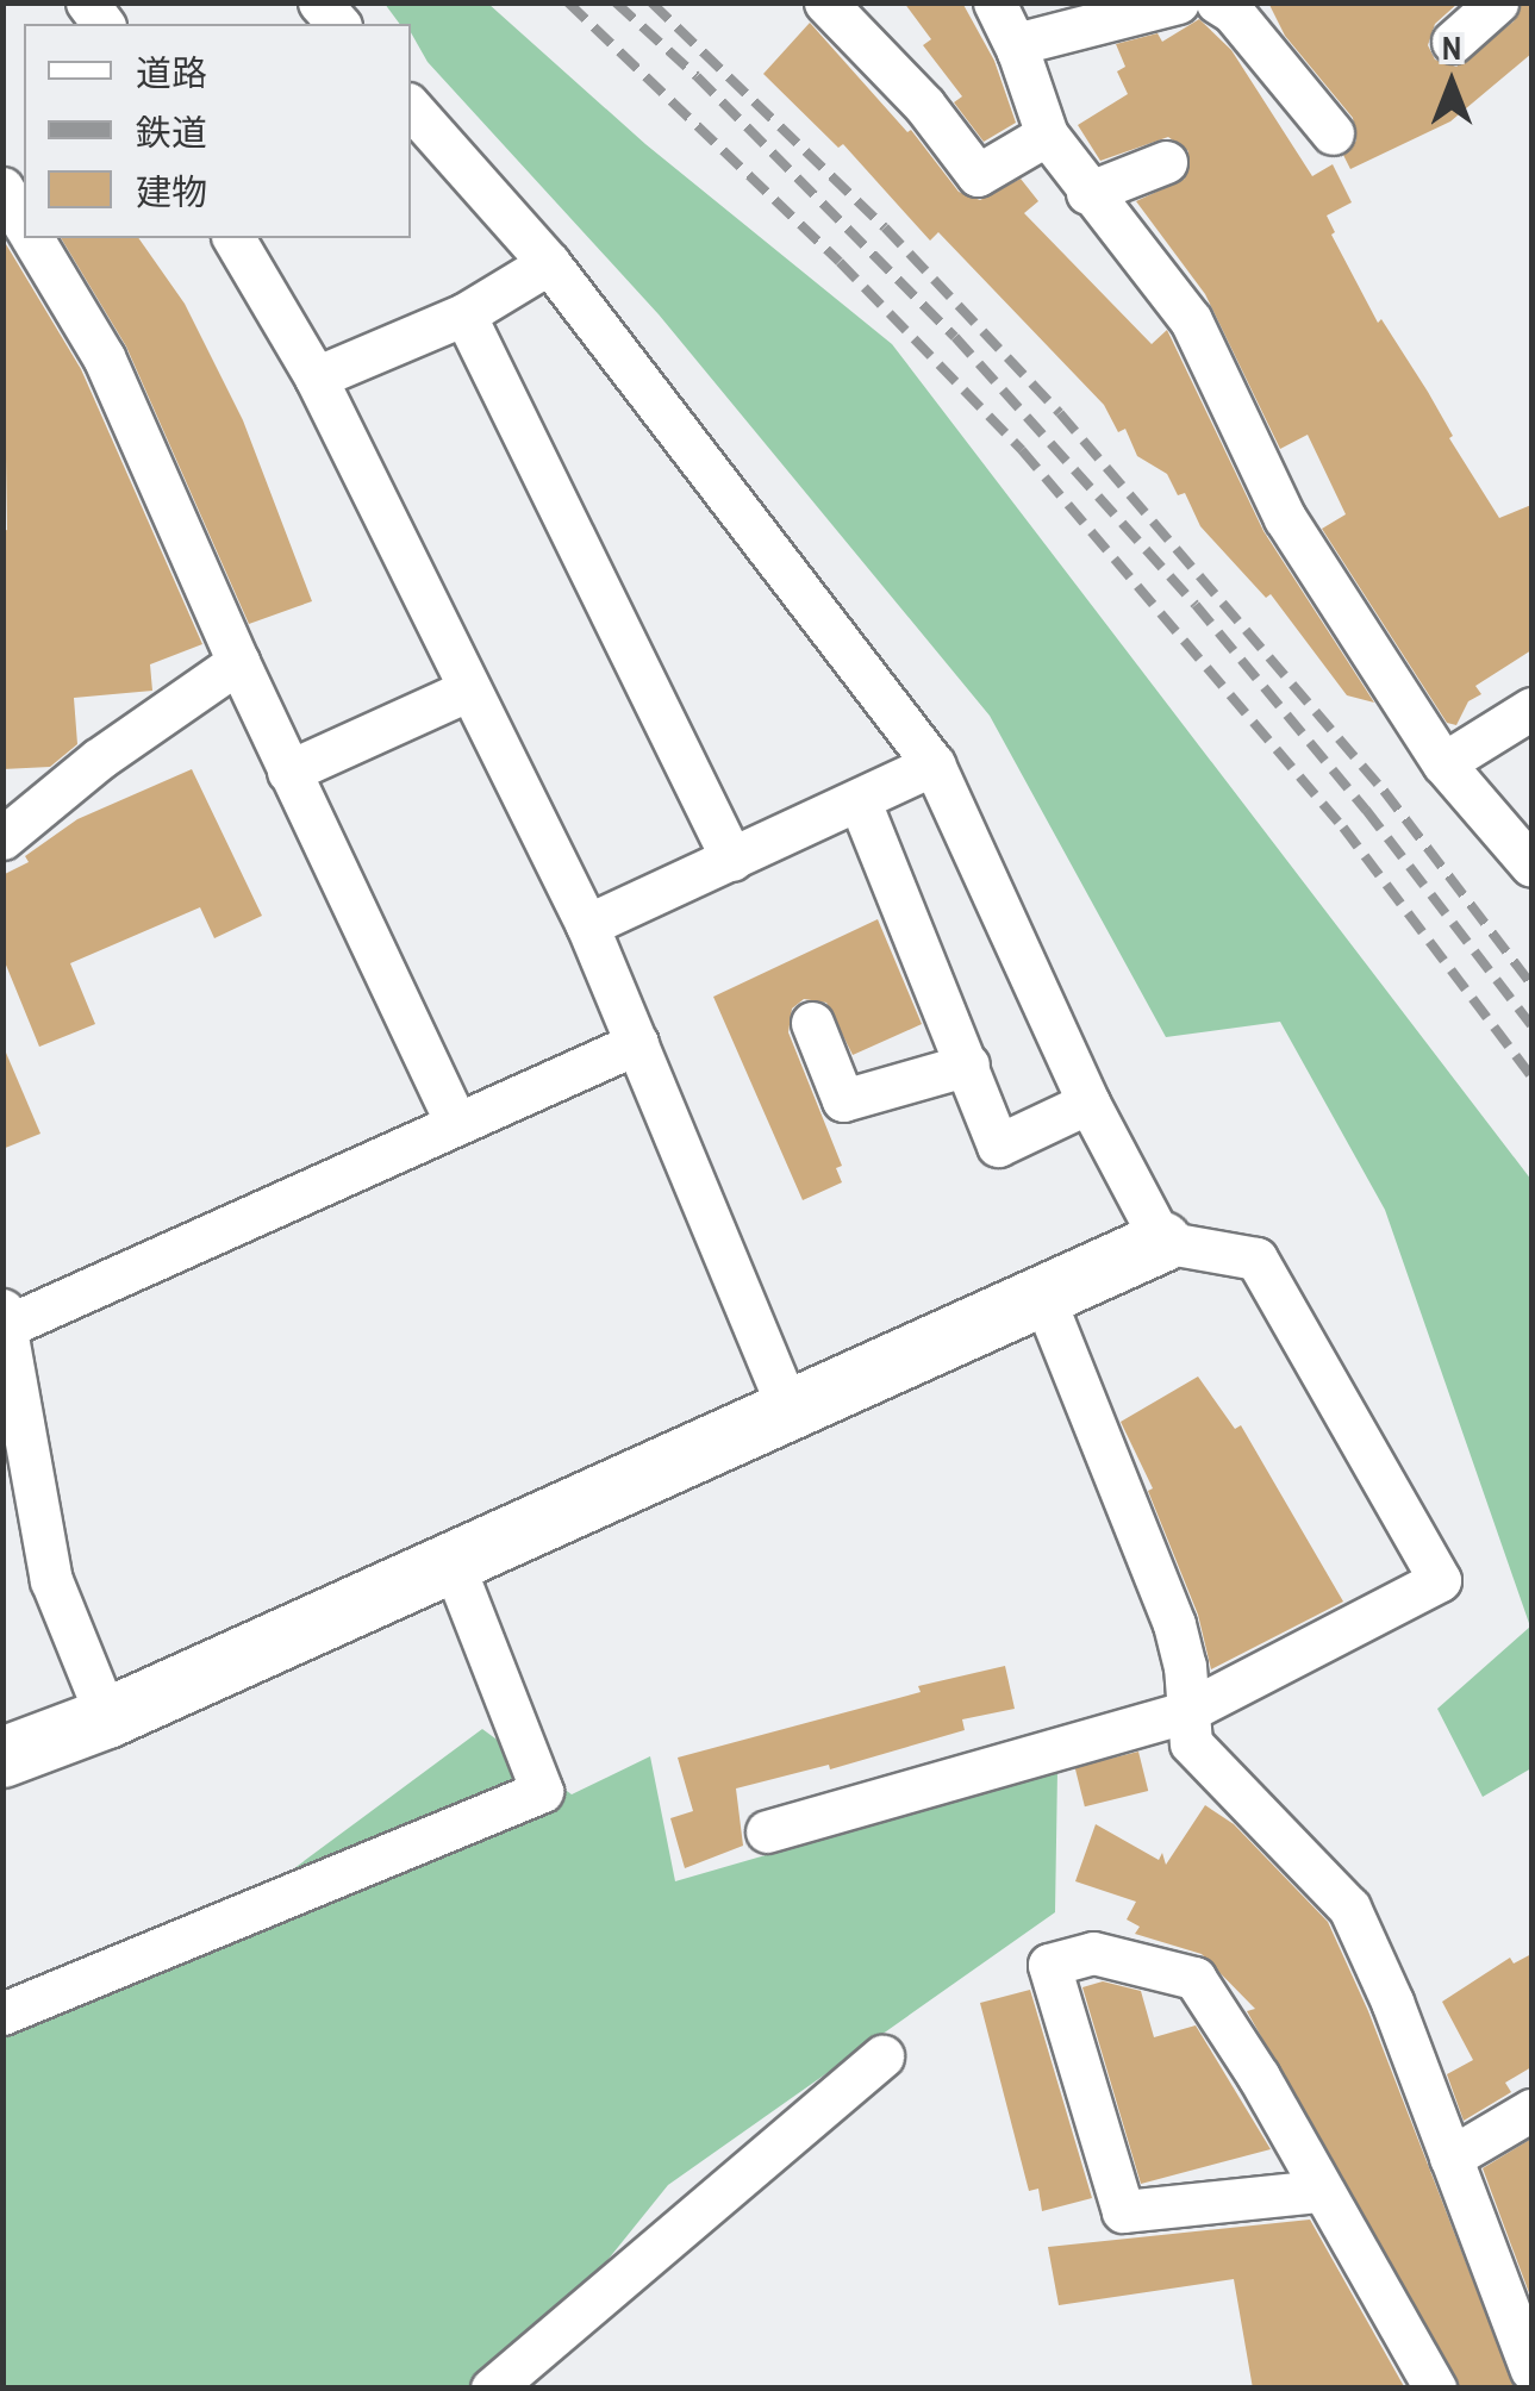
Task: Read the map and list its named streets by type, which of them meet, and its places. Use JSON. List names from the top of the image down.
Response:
{
  "legend": ["道路", "鉄道", "建物"],
  "north": "top"
}
